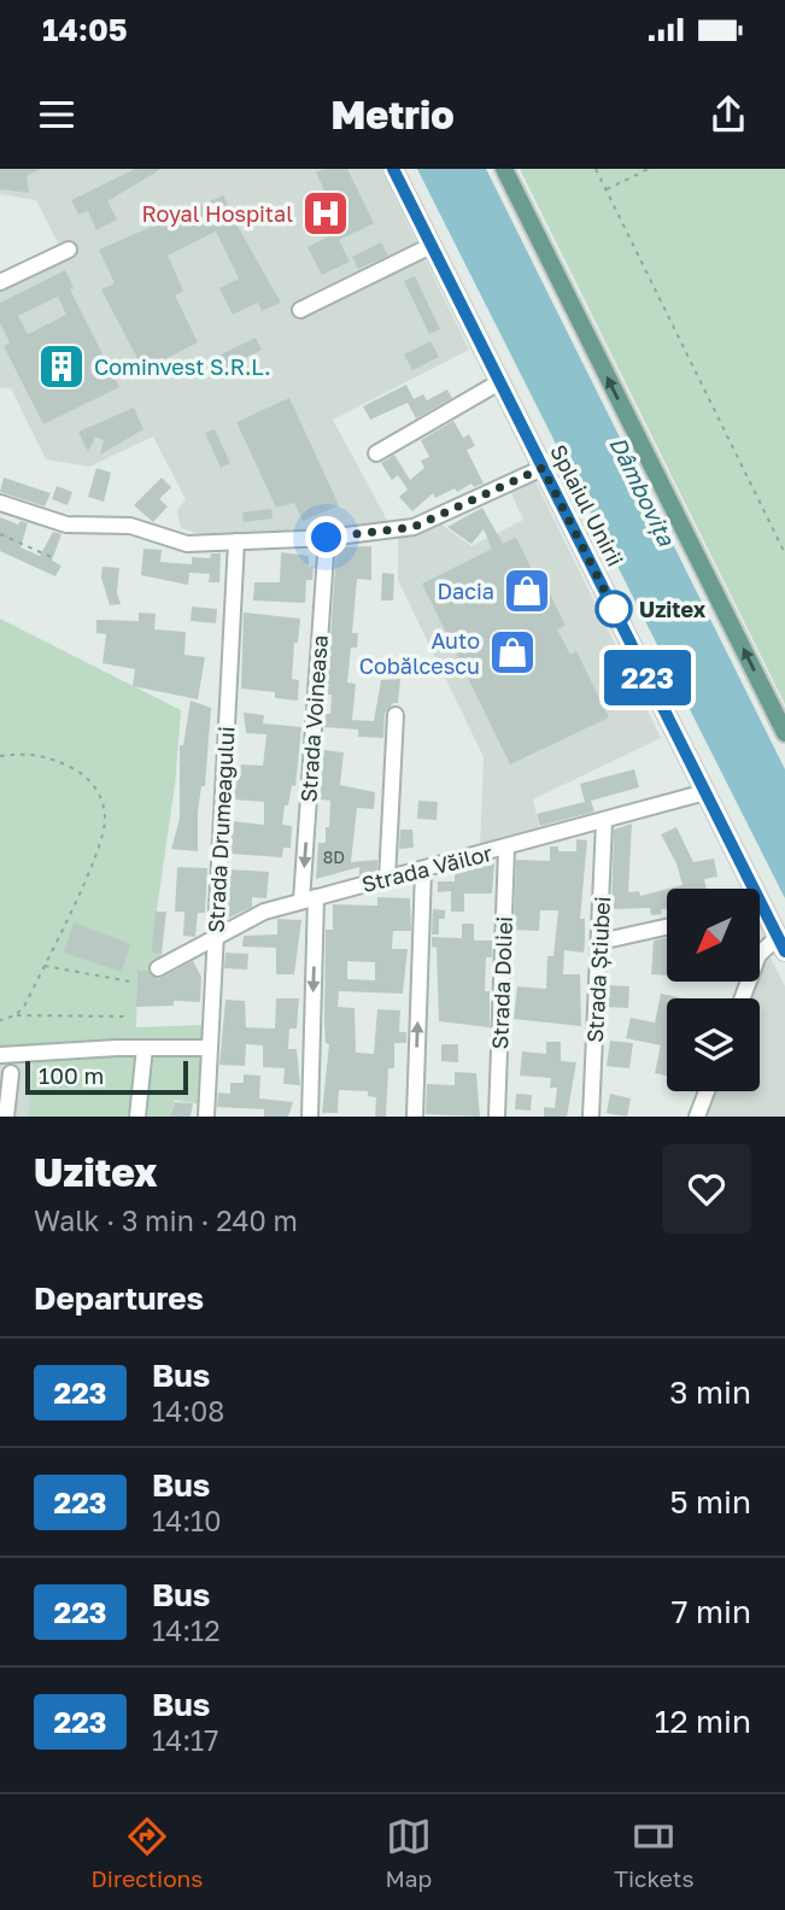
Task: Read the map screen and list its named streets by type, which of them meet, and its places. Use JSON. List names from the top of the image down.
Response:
{
  "streets": {
    "main road": ["Splaiul Unirii"],
    "street": [
      "Strada Voineasa",
      "Strada Drumeagului",
      "Strada Văilor",
      "Strada Știubei",
      "Strada Doliei"
    ]
  },
  "crossings": [
    ["Splaiul Unirii", "Strada Văilor"],
    ["Strada Voineasa", "Strada Văilor"],
    ["Strada Drumeagului", "Strada Văilor"],
    ["Strada Văilor", "Strada Știubei"],
    ["Strada Văilor", "Strada Doliei"]
  ],
  "water": ["Dâmbovița"],
  "places": {
    "hospital": ["Royal Hospital"],
    "building": ["Cominvest S.R.L."],
    "shop": ["Dacia", "Auto Cobălcescu"],
    "other": ["Uzitex"]
  },
  "lines": ["bus line 223"],
  "house_numbers": ["8D"],
  "scale_bar": "100 m",
  "north": "bottom left",
  "page": {
    "status": "14:05",
    "header": "Metrio",
    "on_map": "223",
    "scale": "100 m",
    "heading": [
      ["Uzitex", "Walk · 3 min · 240 m"],
      "Departures"
    ],
    "list": [
      {
        "mark": "223",
        "name": "Bus",
        "note": "14:08",
        "value": "3 min"
      },
      {
        "mark": "223",
        "name": "Bus",
        "note": "14:10",
        "value": "5 min"
      },
      {
        "mark": "223",
        "name": "Bus",
        "note": "14:12",
        "value": "7 min"
      },
      {
        "mark": "223",
        "name": "Bus",
        "note": "14:17",
        "value": "12 min"
      }
    ],
    "tabs": ["Directions", "Map", "Tickets"]
  }
}
